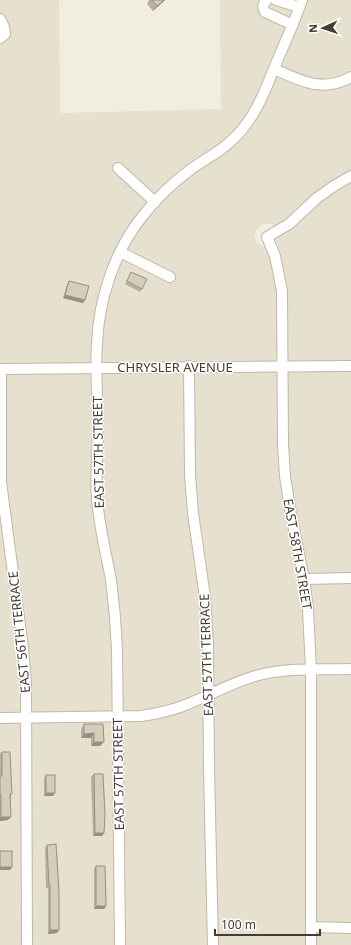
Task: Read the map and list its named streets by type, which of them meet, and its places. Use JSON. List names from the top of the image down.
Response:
{
  "streets": {
    "street": [
      "CHRYSLER AVENUE",
      "EAST 57TH STREET",
      "EAST 58TH STREET",
      "EAST 56TH TERRACE",
      "EAST 57TH TERRACE"
    ]
  },
  "crossings": [
    ["CHRYSLER AVENUE", "EAST 57TH STREET"],
    ["CHRYSLER AVENUE", "EAST 58TH STREET"],
    ["CHRYSLER AVENUE", "EAST 56TH TERRACE"],
    ["CHRYSLER AVENUE", "EAST 57TH TERRACE"]
  ],
  "scale_bar": "100 m",
  "north": "left"
}
